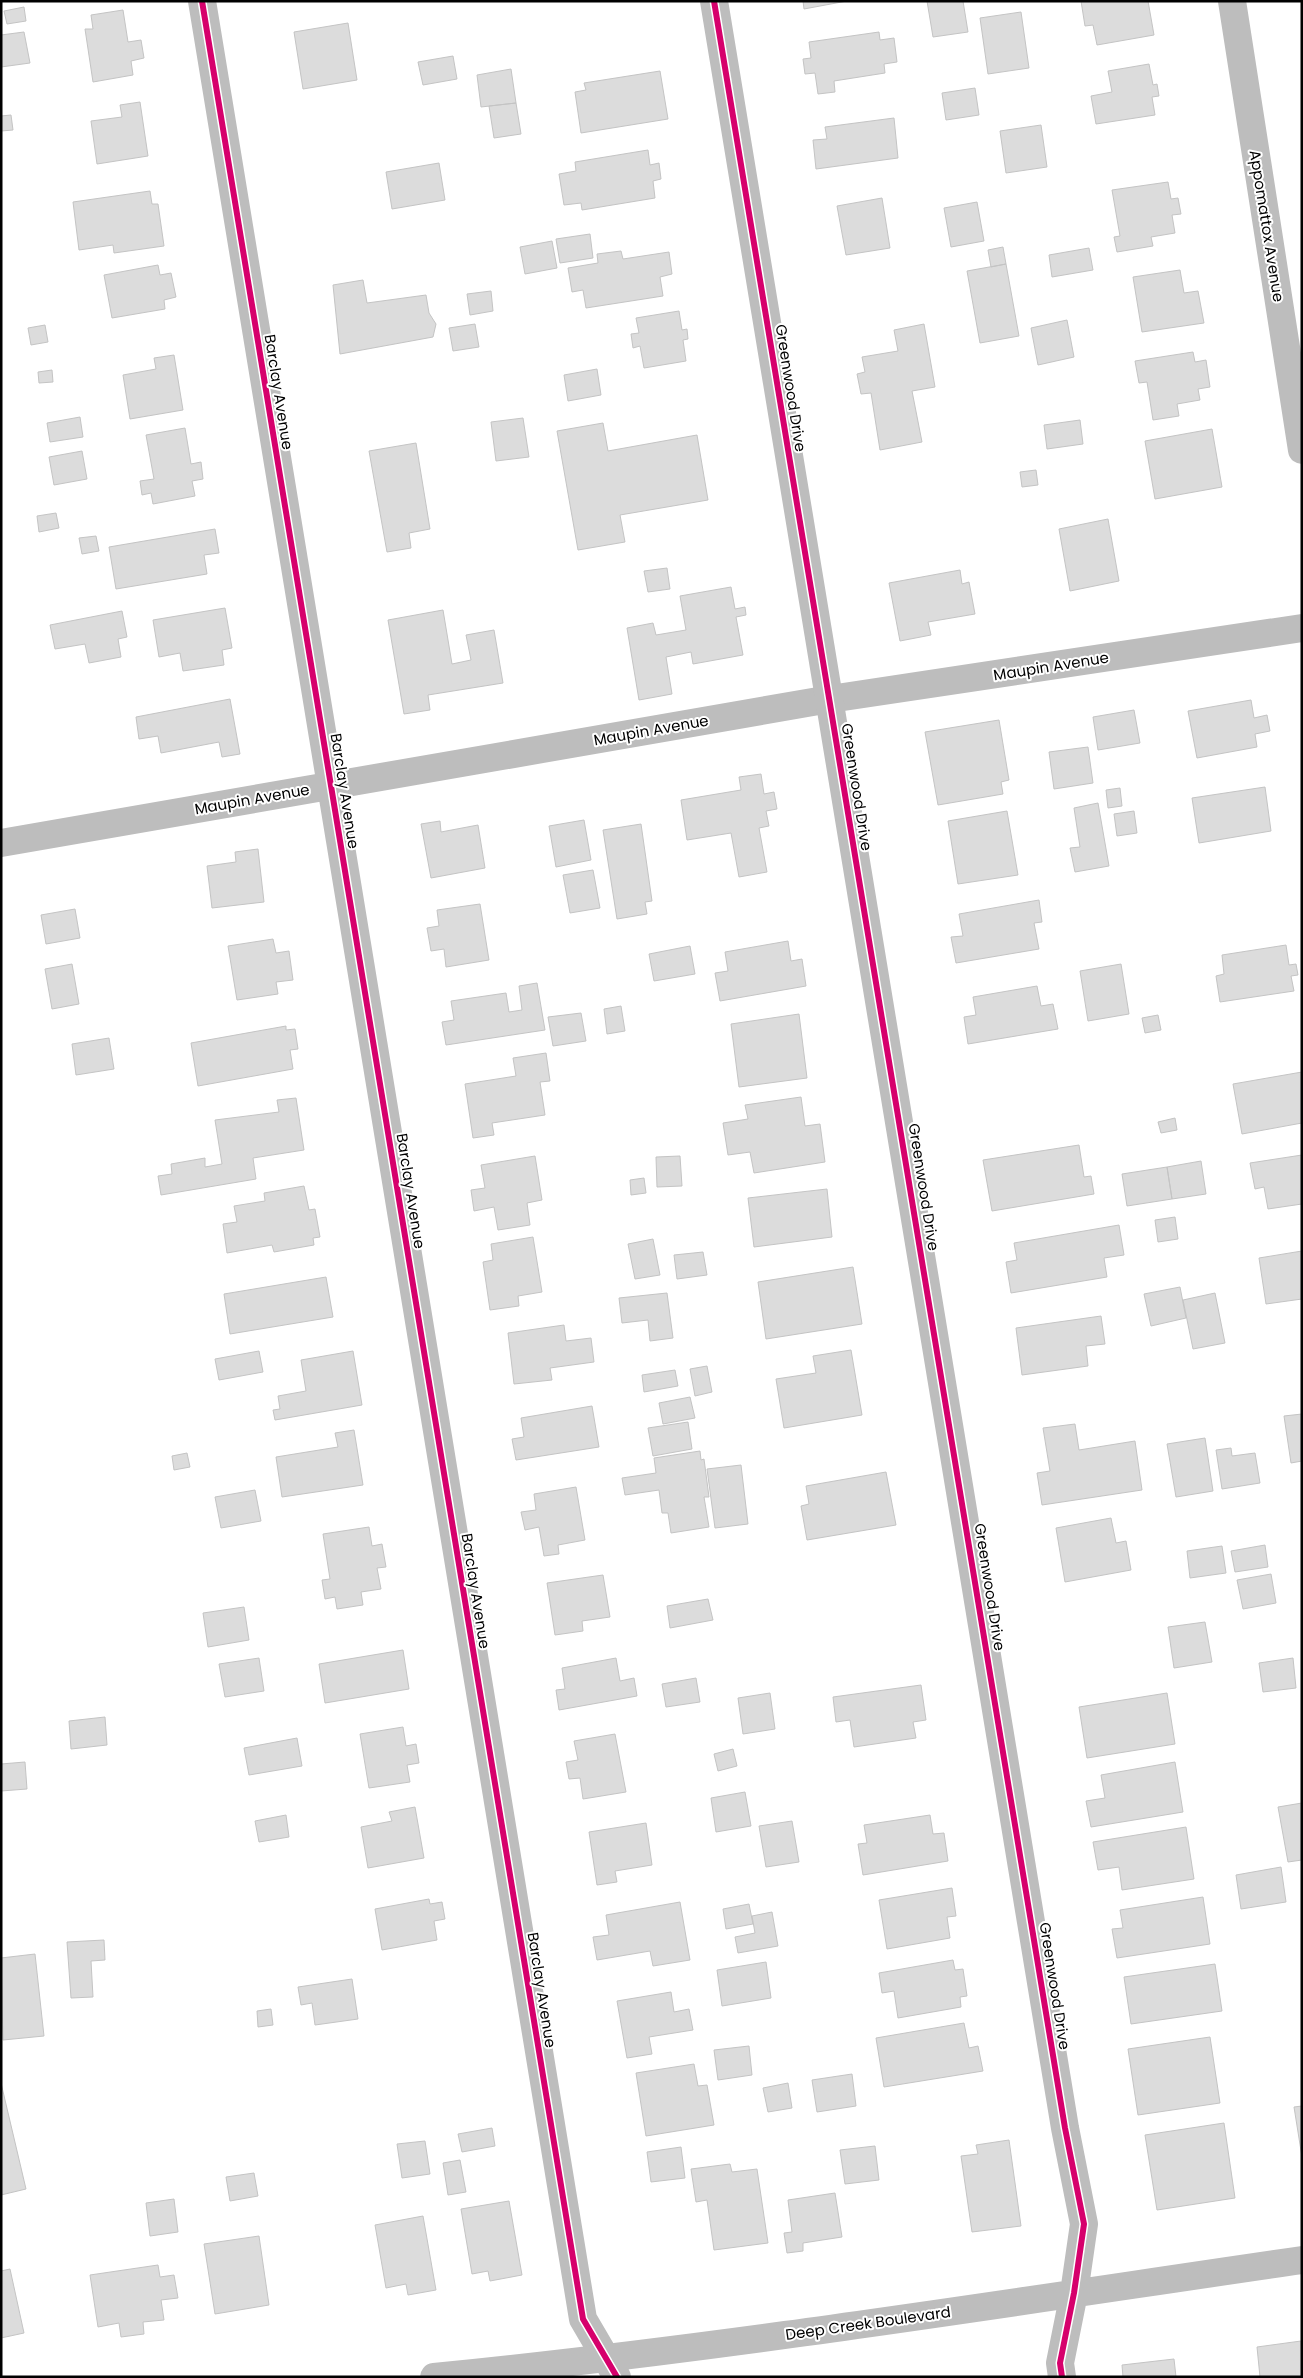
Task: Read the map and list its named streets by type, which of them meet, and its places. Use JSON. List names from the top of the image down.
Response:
{
  "streets": {
    "street": [
      "Appomattox Avenue",
      "Greenwood Drive",
      "Barclay Avenue",
      "Maupin Avenue",
      "Deep Creek Boulevard"
    ]
  },
  "crossings": [
    ["Greenwood Drive", "Maupin Avenue"],
    ["Greenwood Drive", "Deep Creek Boulevard"],
    ["Barclay Avenue", "Maupin Avenue"],
    ["Barclay Avenue", "Deep Creek Boulevard"]
  ]
}
